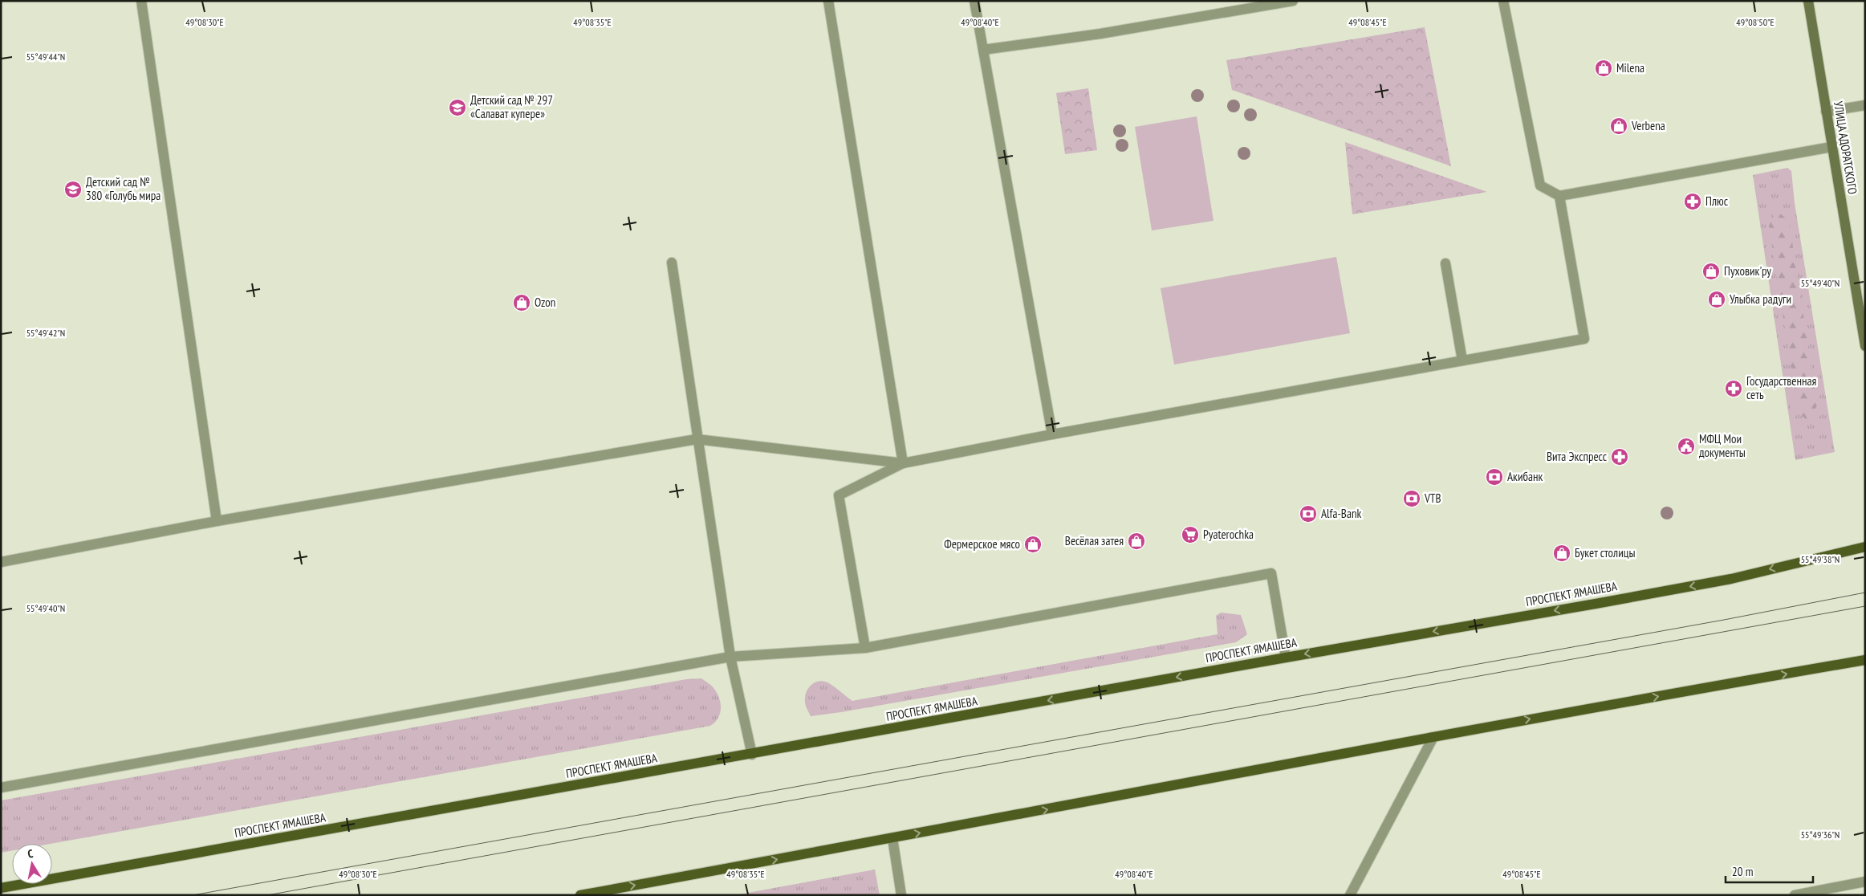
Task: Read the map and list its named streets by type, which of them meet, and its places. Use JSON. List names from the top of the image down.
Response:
{
  "streets": {
    "main road": ["ПРОСПЕКТ ЯМАШЕВА"],
    "street": ["УЛИЦА АДОРАТСКОГО"]
  },
  "one_way": ["ПРОСПЕКТ ЯМАШЕВА"],
  "places": {
    "shop": [
      "Milena",
      "Verbena",
      "Пуховик'ру",
      "Улыбка радуги",
      "Ozon",
      "Весёлая затея",
      "Фермерское мясо",
      "Букет столицы"
    ],
    "school or university": ["Детский сад № 297 «Салават купере»", "Детский сад № 380 «Голубь мира"],
    "pharmacy": ["Плюс", "Государственная сеть", "Вита Экспресс"],
    "public building": ["МФЦ Мои документы"],
    "bank": ["Акибанк", "VTB", "Alfa-Bank"],
    "supermarket": ["Pyaterochka"]
  },
  "scale_bar": "20 m",
  "north": "top",
  "coordinates": [
    "49°08'30\"E",
    "49°08'35\"E",
    "49°08'40\"E",
    "49°08'45\"E",
    "49°08'50\"E",
    "55°49'44\"N",
    "55°49'40\"N",
    "55°49'42\"N",
    "55°49'38\"N",
    "55°49'36\"N"
  ]
}
